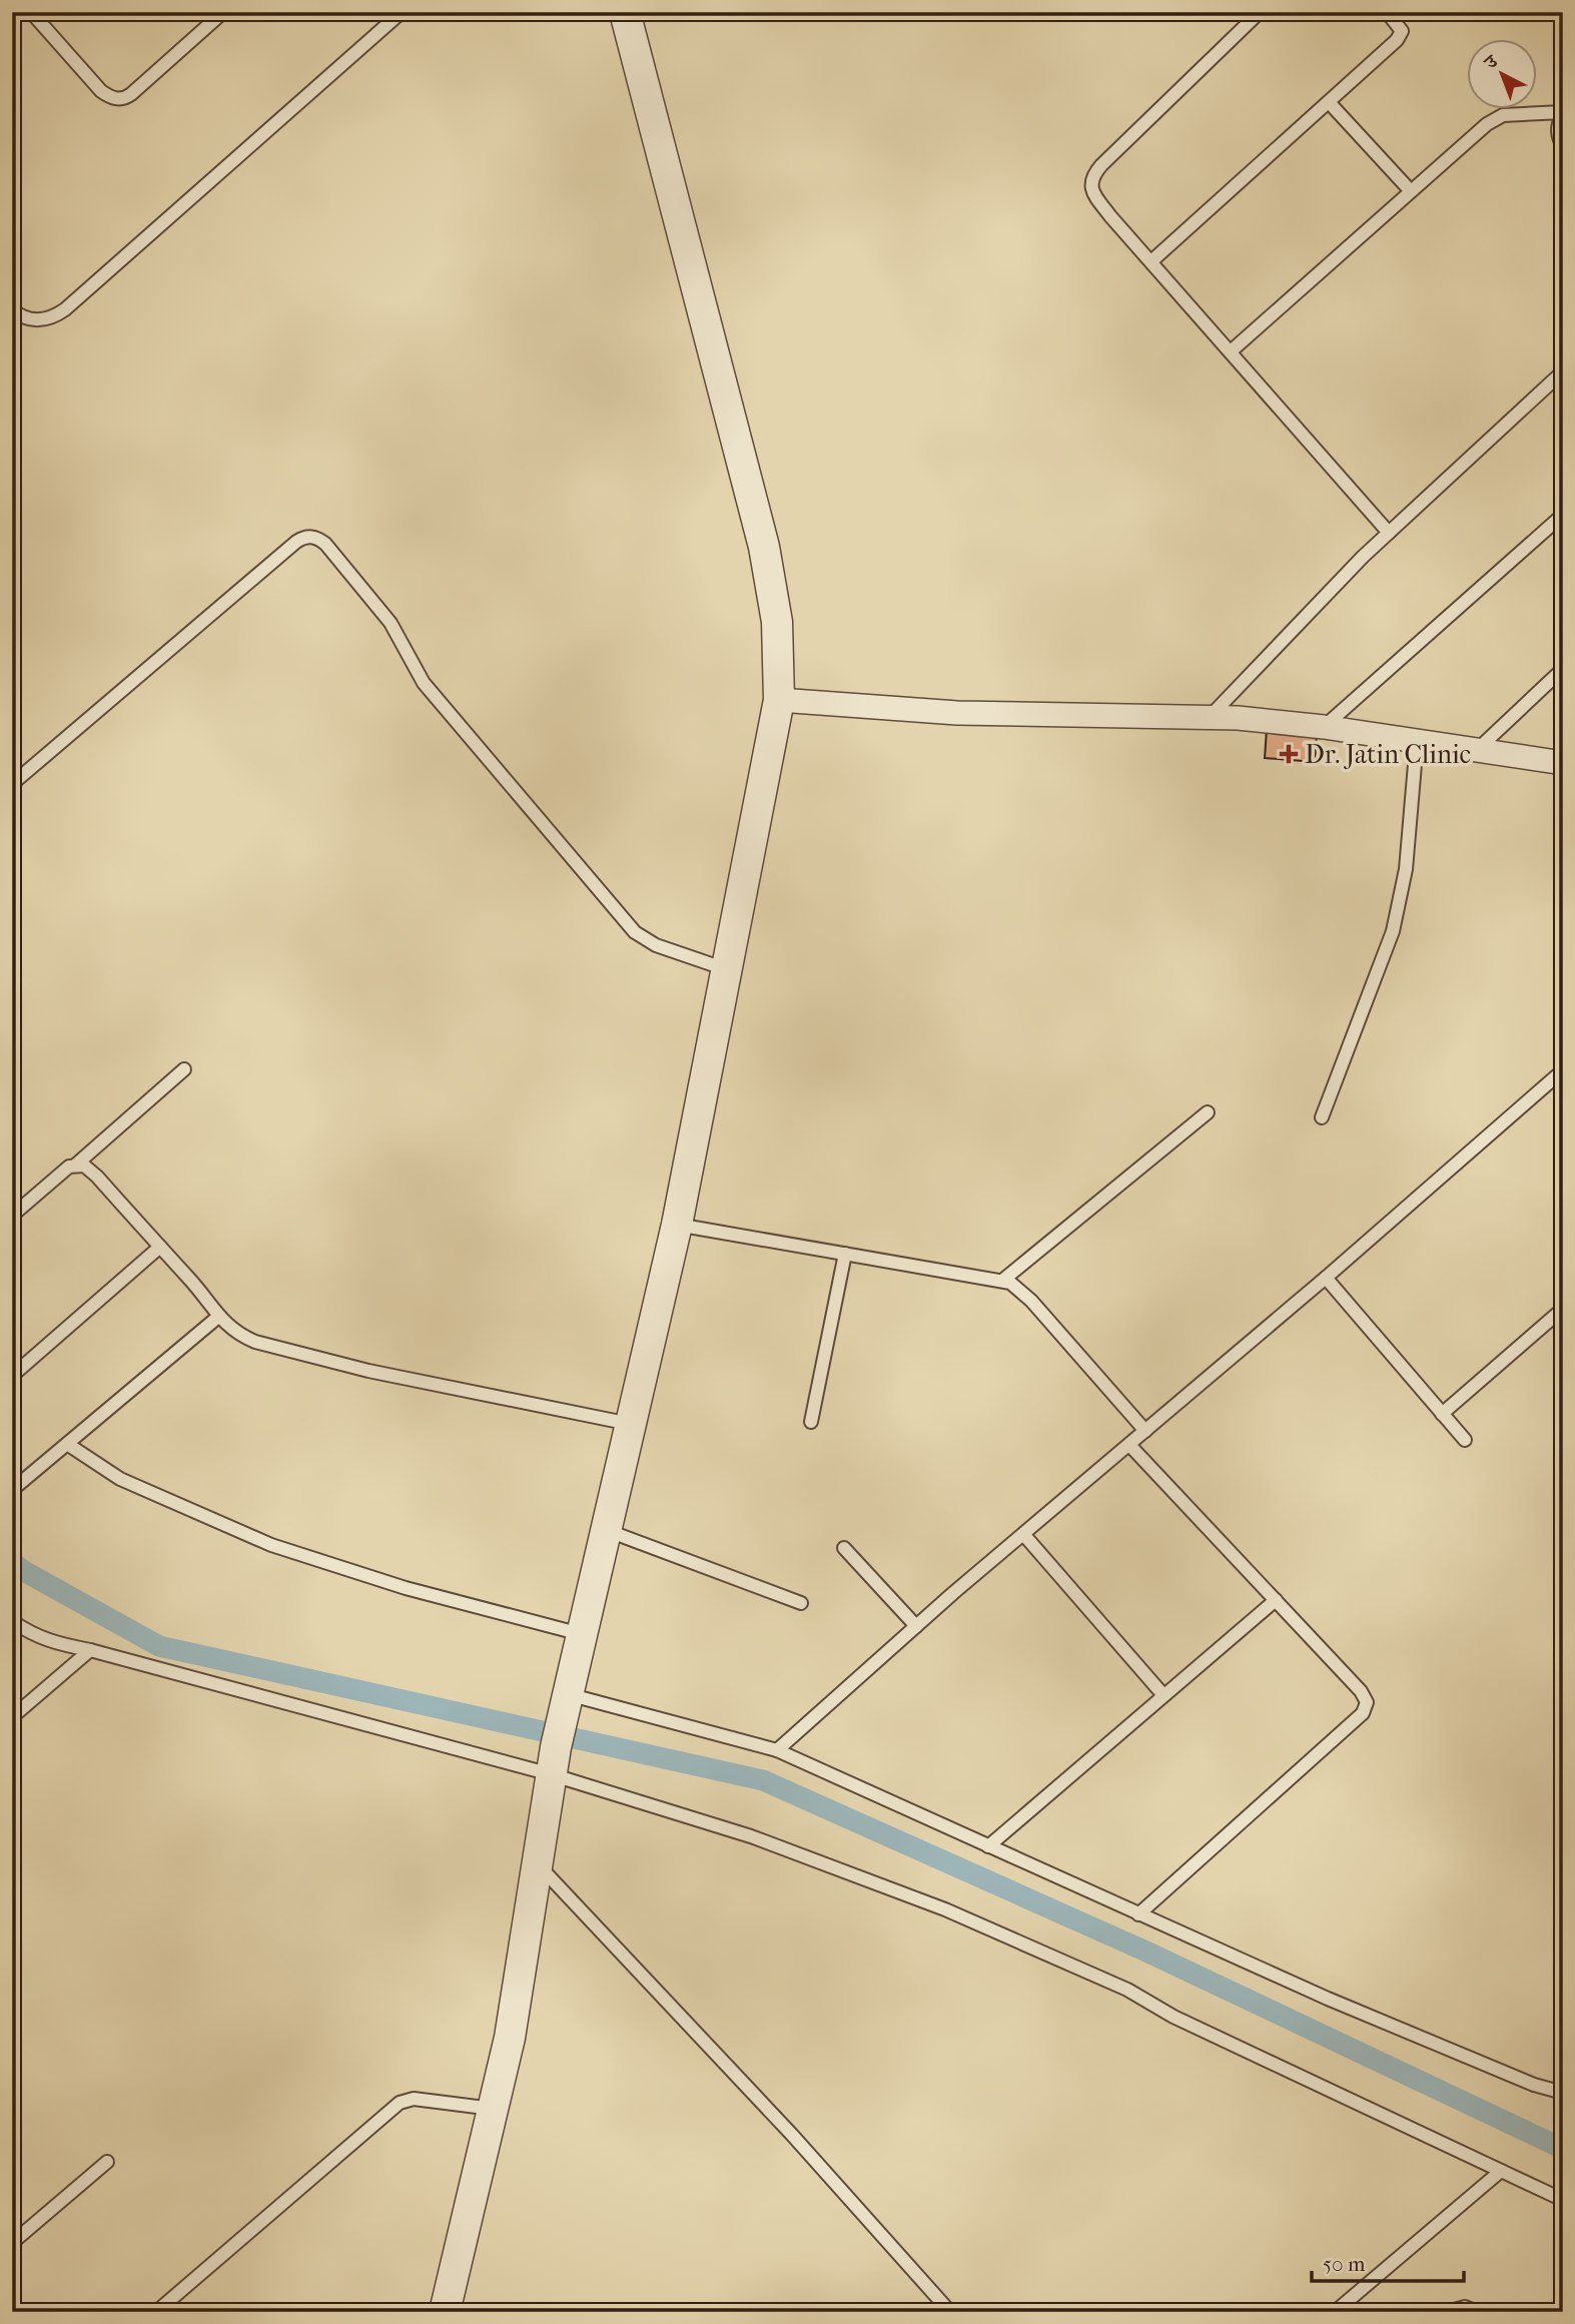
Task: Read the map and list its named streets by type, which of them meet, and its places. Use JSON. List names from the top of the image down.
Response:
{
  "places": {
    "health": ["Dr. Jatin Clinic"]
  },
  "scale_bar": "50 m",
  "north": "top left"
}
